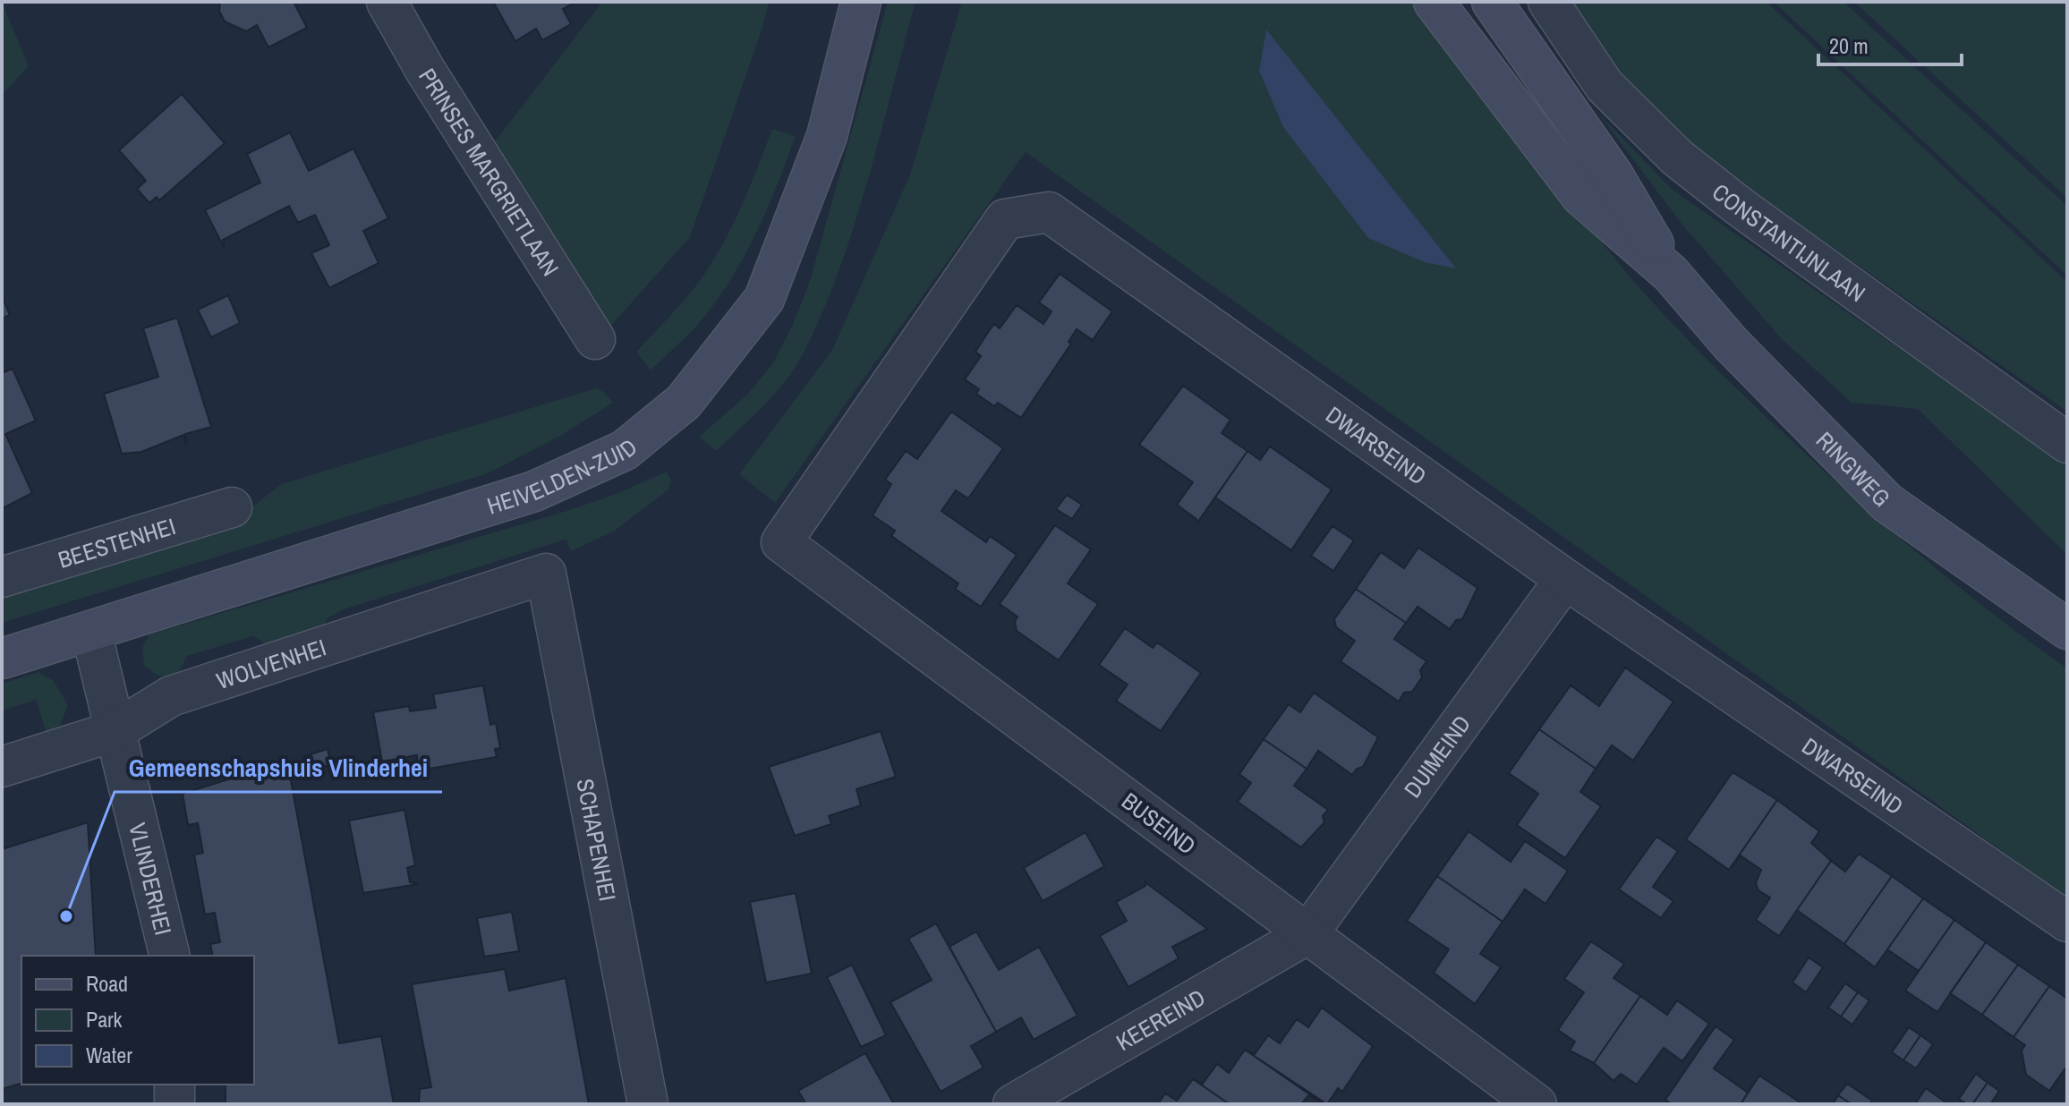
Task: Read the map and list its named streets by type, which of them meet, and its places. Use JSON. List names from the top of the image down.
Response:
{
  "streets": {
    "main road": ["RINGWEG", "HEIVELDEN-ZUID"],
    "street": [
      "PRINSES MARGRIETLAAN",
      "CONSTANTIJNLAAN",
      "DWARSEIND",
      "BEESTENHEI",
      "WOLVENHEI",
      "DUIMEIND",
      "BUSEIND",
      "SCHAPENHEI",
      "VLINDERHEI",
      "KEEREIND"
    ]
  },
  "crossings": [
    ["DWARSEIND", "DUIMEIND"],
    ["DWARSEIND", "BUSEIND"],
    ["HEIVELDEN-ZUID", "VLINDERHEI"],
    ["WOLVENHEI", "SCHAPENHEI"],
    ["WOLVENHEI", "VLINDERHEI"],
    ["DUIMEIND", "BUSEIND"],
    ["DUIMEIND", "KEEREIND"],
    ["BUSEIND", "KEEREIND"]
  ],
  "places": ["Gemeenschapshuis Vlinderhei"],
  "legend": ["Road", "Park", "Water"],
  "scale_bar": "20 m"
}
